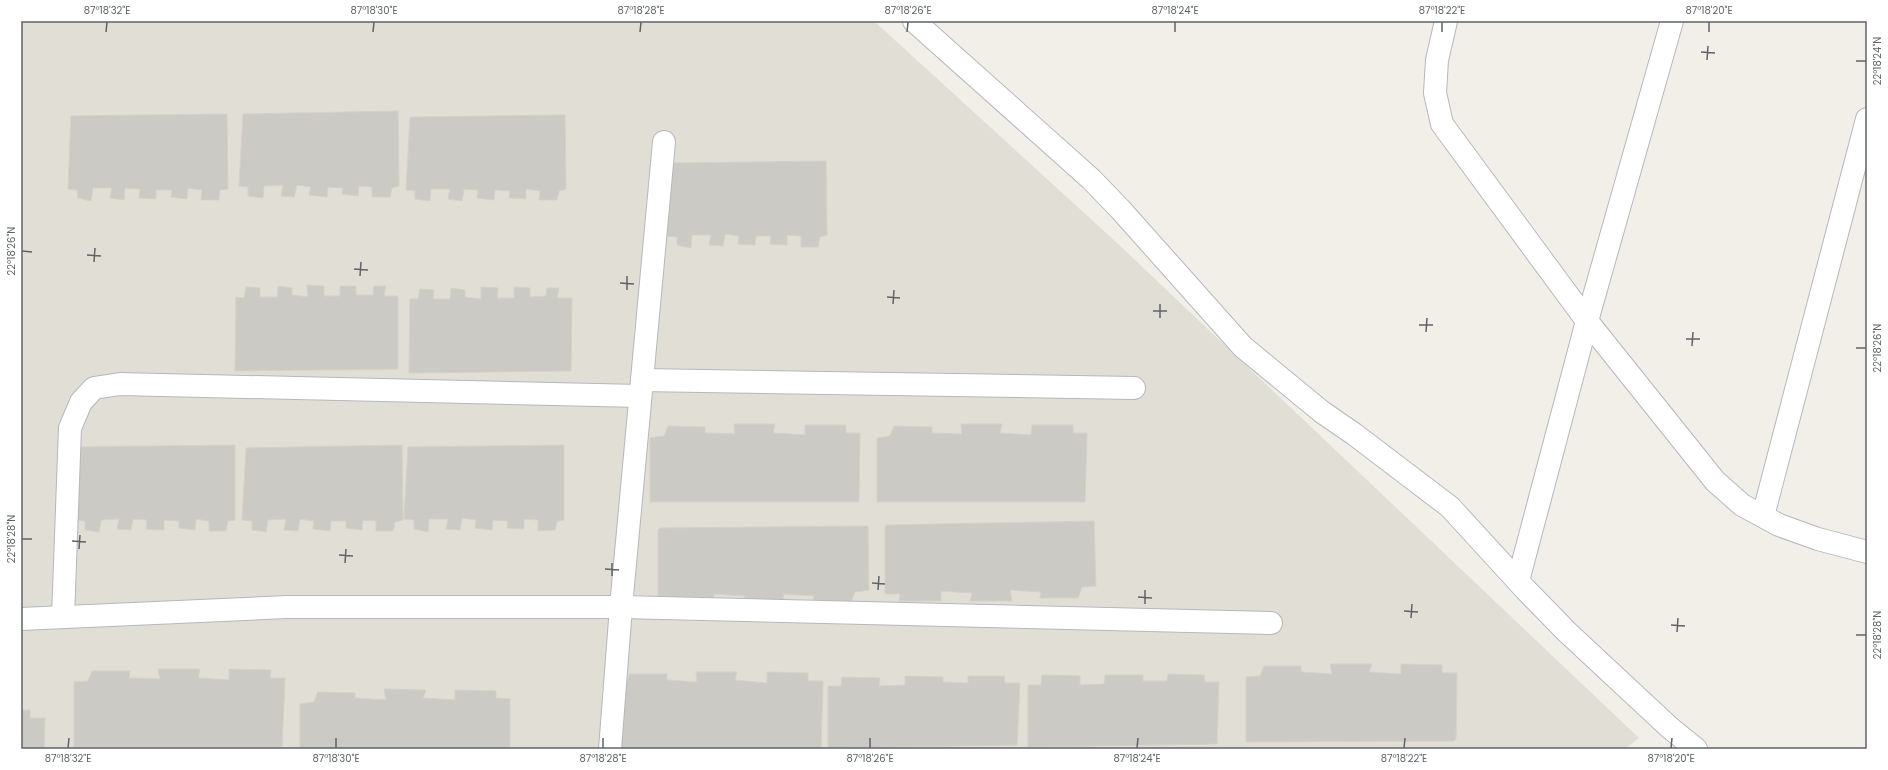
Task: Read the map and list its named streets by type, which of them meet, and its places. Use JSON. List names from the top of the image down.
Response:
{
  "coordinates": [
    "87°18'32\"E",
    "87°18'30\"E",
    "87°18'28\"E",
    "87°18'26\"E",
    "87°18'24\"E",
    "87°18'22\"E",
    "87°18'20\"E",
    "22°18'24\"N",
    "22°18'26\"N",
    "22°18'28\"N"
  ]
}
